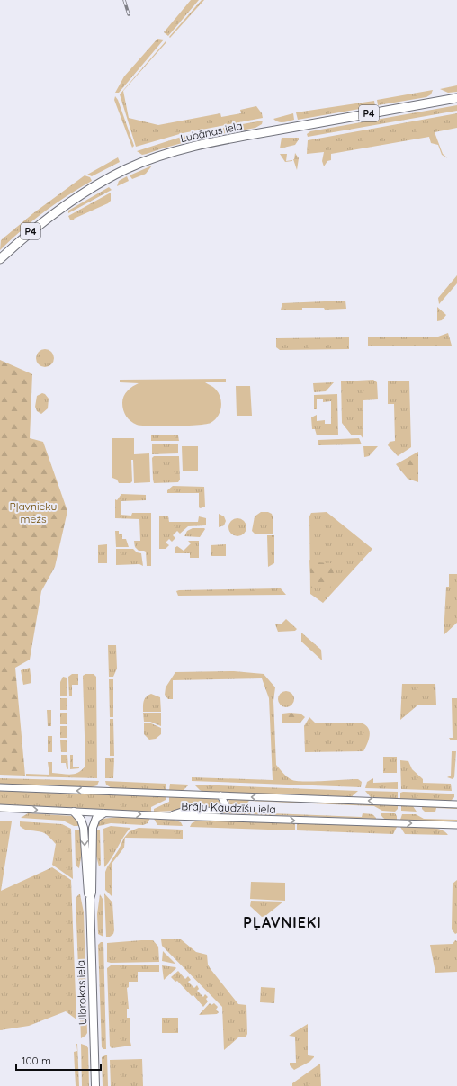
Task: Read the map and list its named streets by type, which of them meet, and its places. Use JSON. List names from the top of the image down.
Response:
{
  "streets": {
    "main road": ["P4", "Lubānas iela", "Ulbrokas iela"],
    "street": ["Brāļu Kaudzīšu iela"]
  },
  "crossings": [
    ["Brāļu Kaudzīšu iela", "Ulbrokas iela"]
  ],
  "districts": ["PĻAVNIEKI"],
  "parks": ["Pļavnieku mežs"],
  "scale_bar": "100 m"
}
